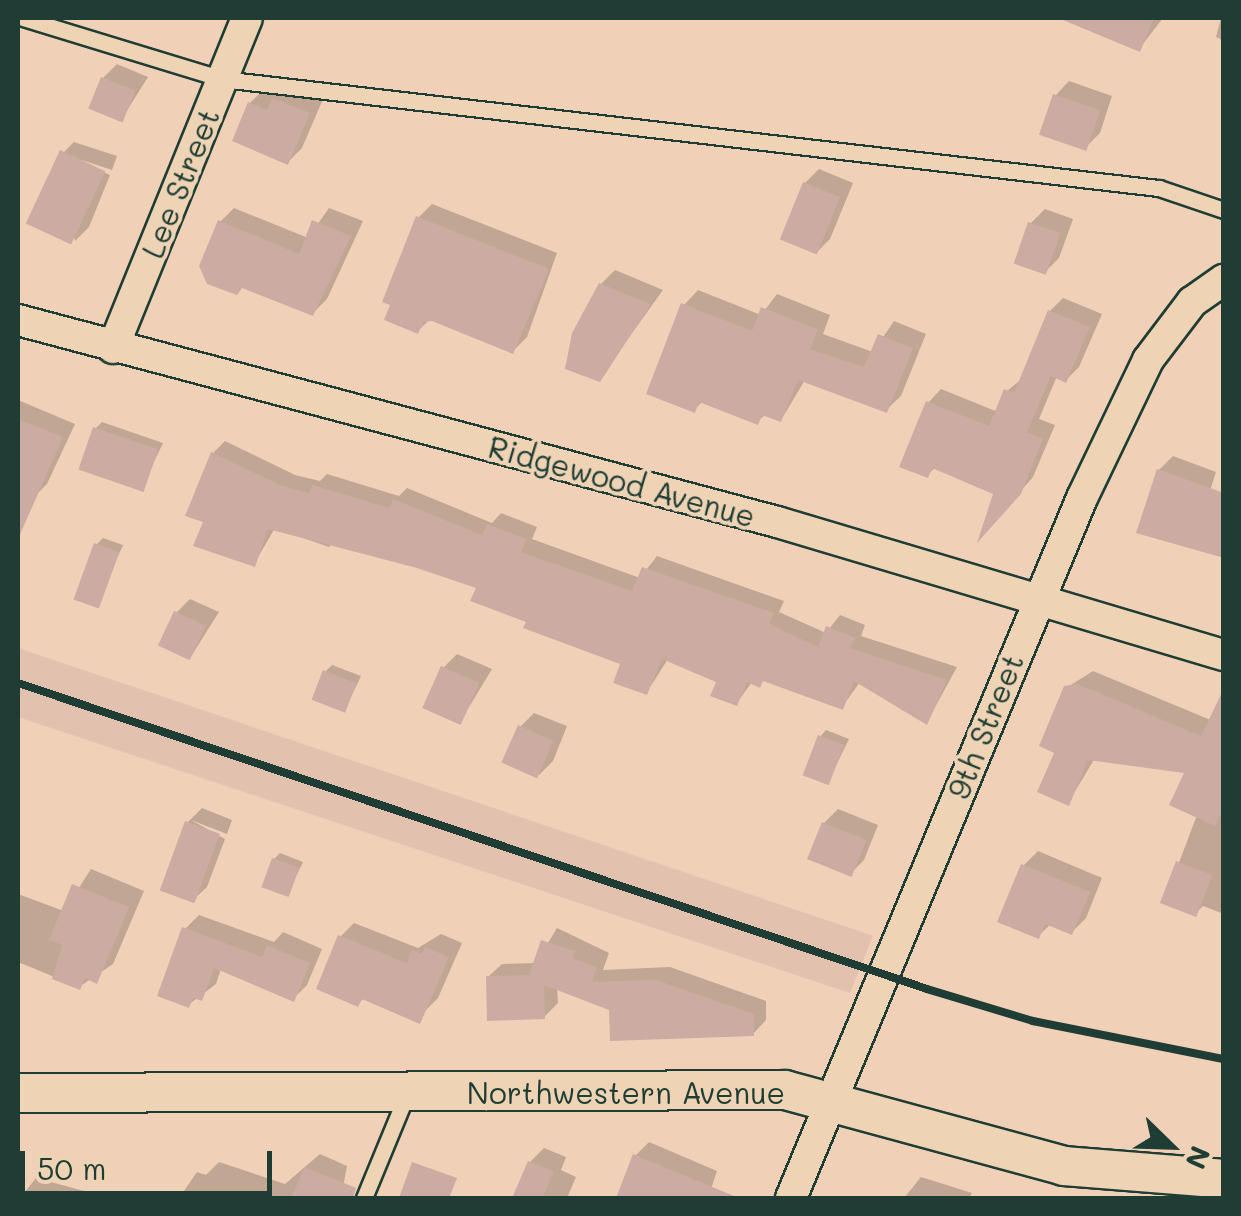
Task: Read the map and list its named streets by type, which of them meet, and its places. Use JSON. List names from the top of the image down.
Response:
{
  "streets": {
    "street": [
      "Lee Street",
      "Ridgewood Avenue",
      "9th Street",
      "Northwestern Avenue"
    ]
  },
  "crossings": [
    ["Lee Street", "Ridgewood Avenue"],
    ["Ridgewood Avenue", "9th Street"],
    ["9th Street", "Northwestern Avenue"]
  ],
  "scale_bar": "50 m",
  "north": "bottom right"
}
